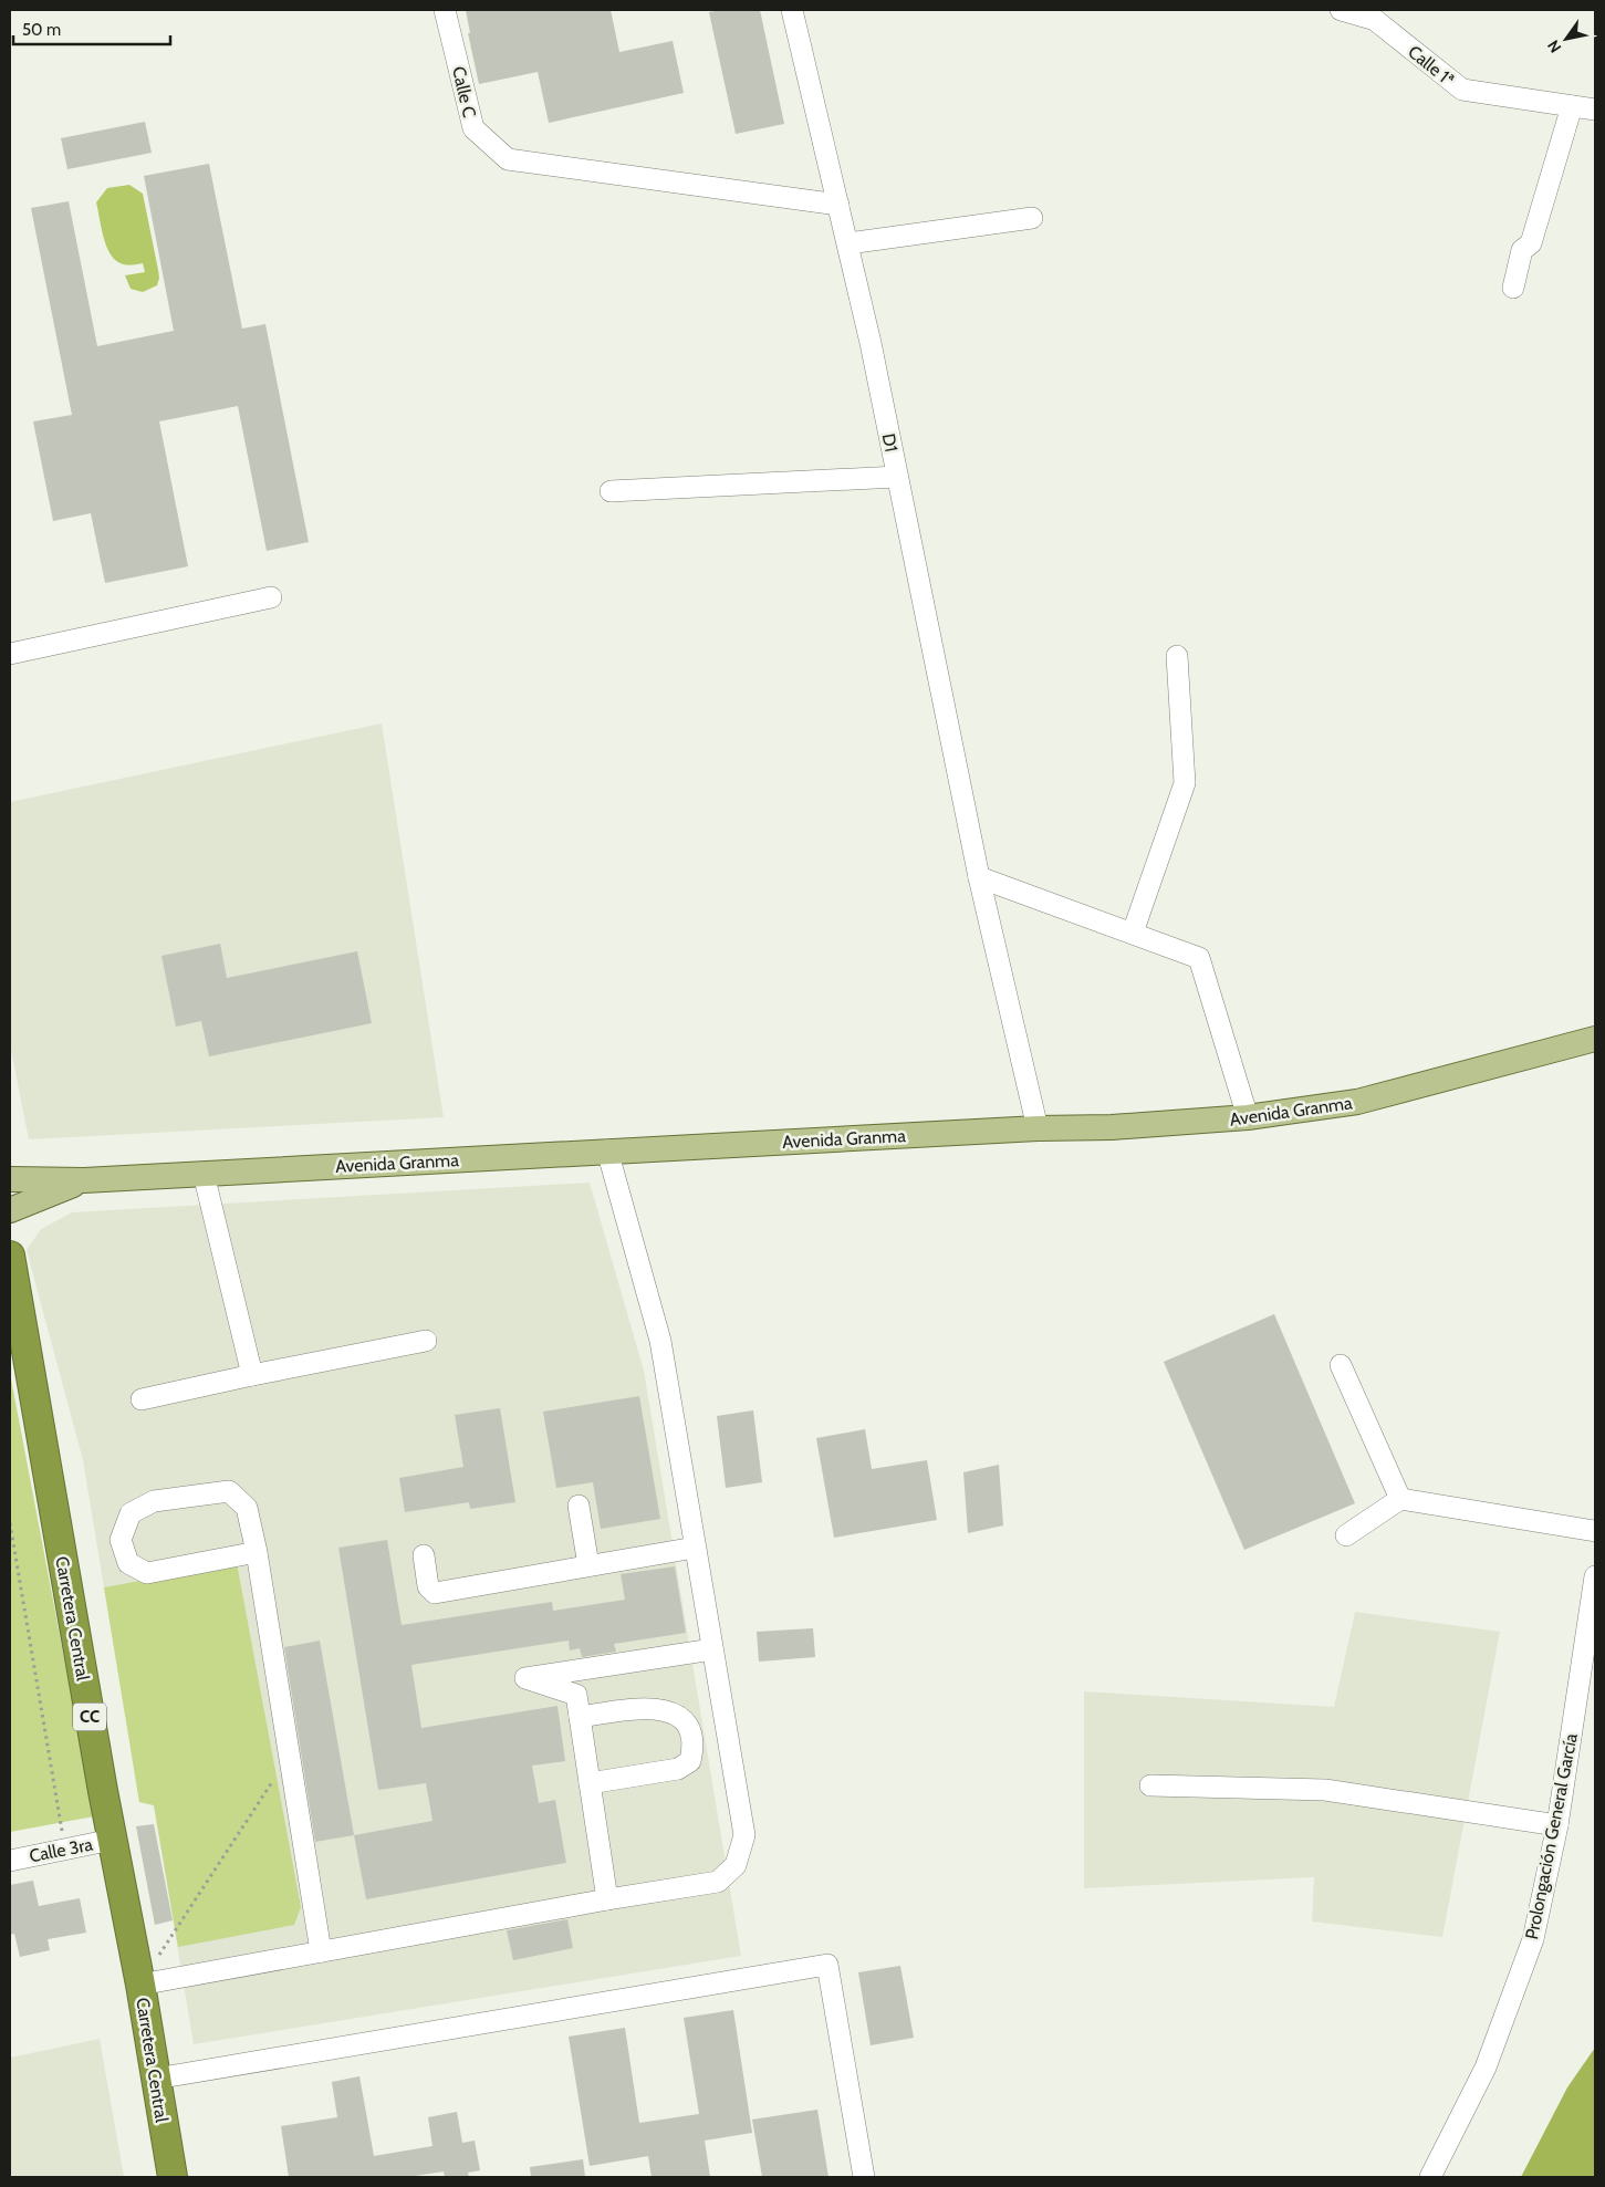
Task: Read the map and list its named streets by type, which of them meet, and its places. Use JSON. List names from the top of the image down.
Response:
{
  "streets": {
    "highway": ["Carretera Central", "CC"],
    "main road": ["Avenida Granma"],
    "street": [
      "Calle 1ª",
      "Calle C",
      "D1",
      "Prolongación General García",
      "Calle 3ra"
    ]
  },
  "crossings": [
    ["Calle C", "D1"],
    ["D1", "Avenida Granma"],
    ["Carretera Central", "Calle 3ra"]
  ],
  "scale_bar": "50 m",
  "north": "bottom left"
}
